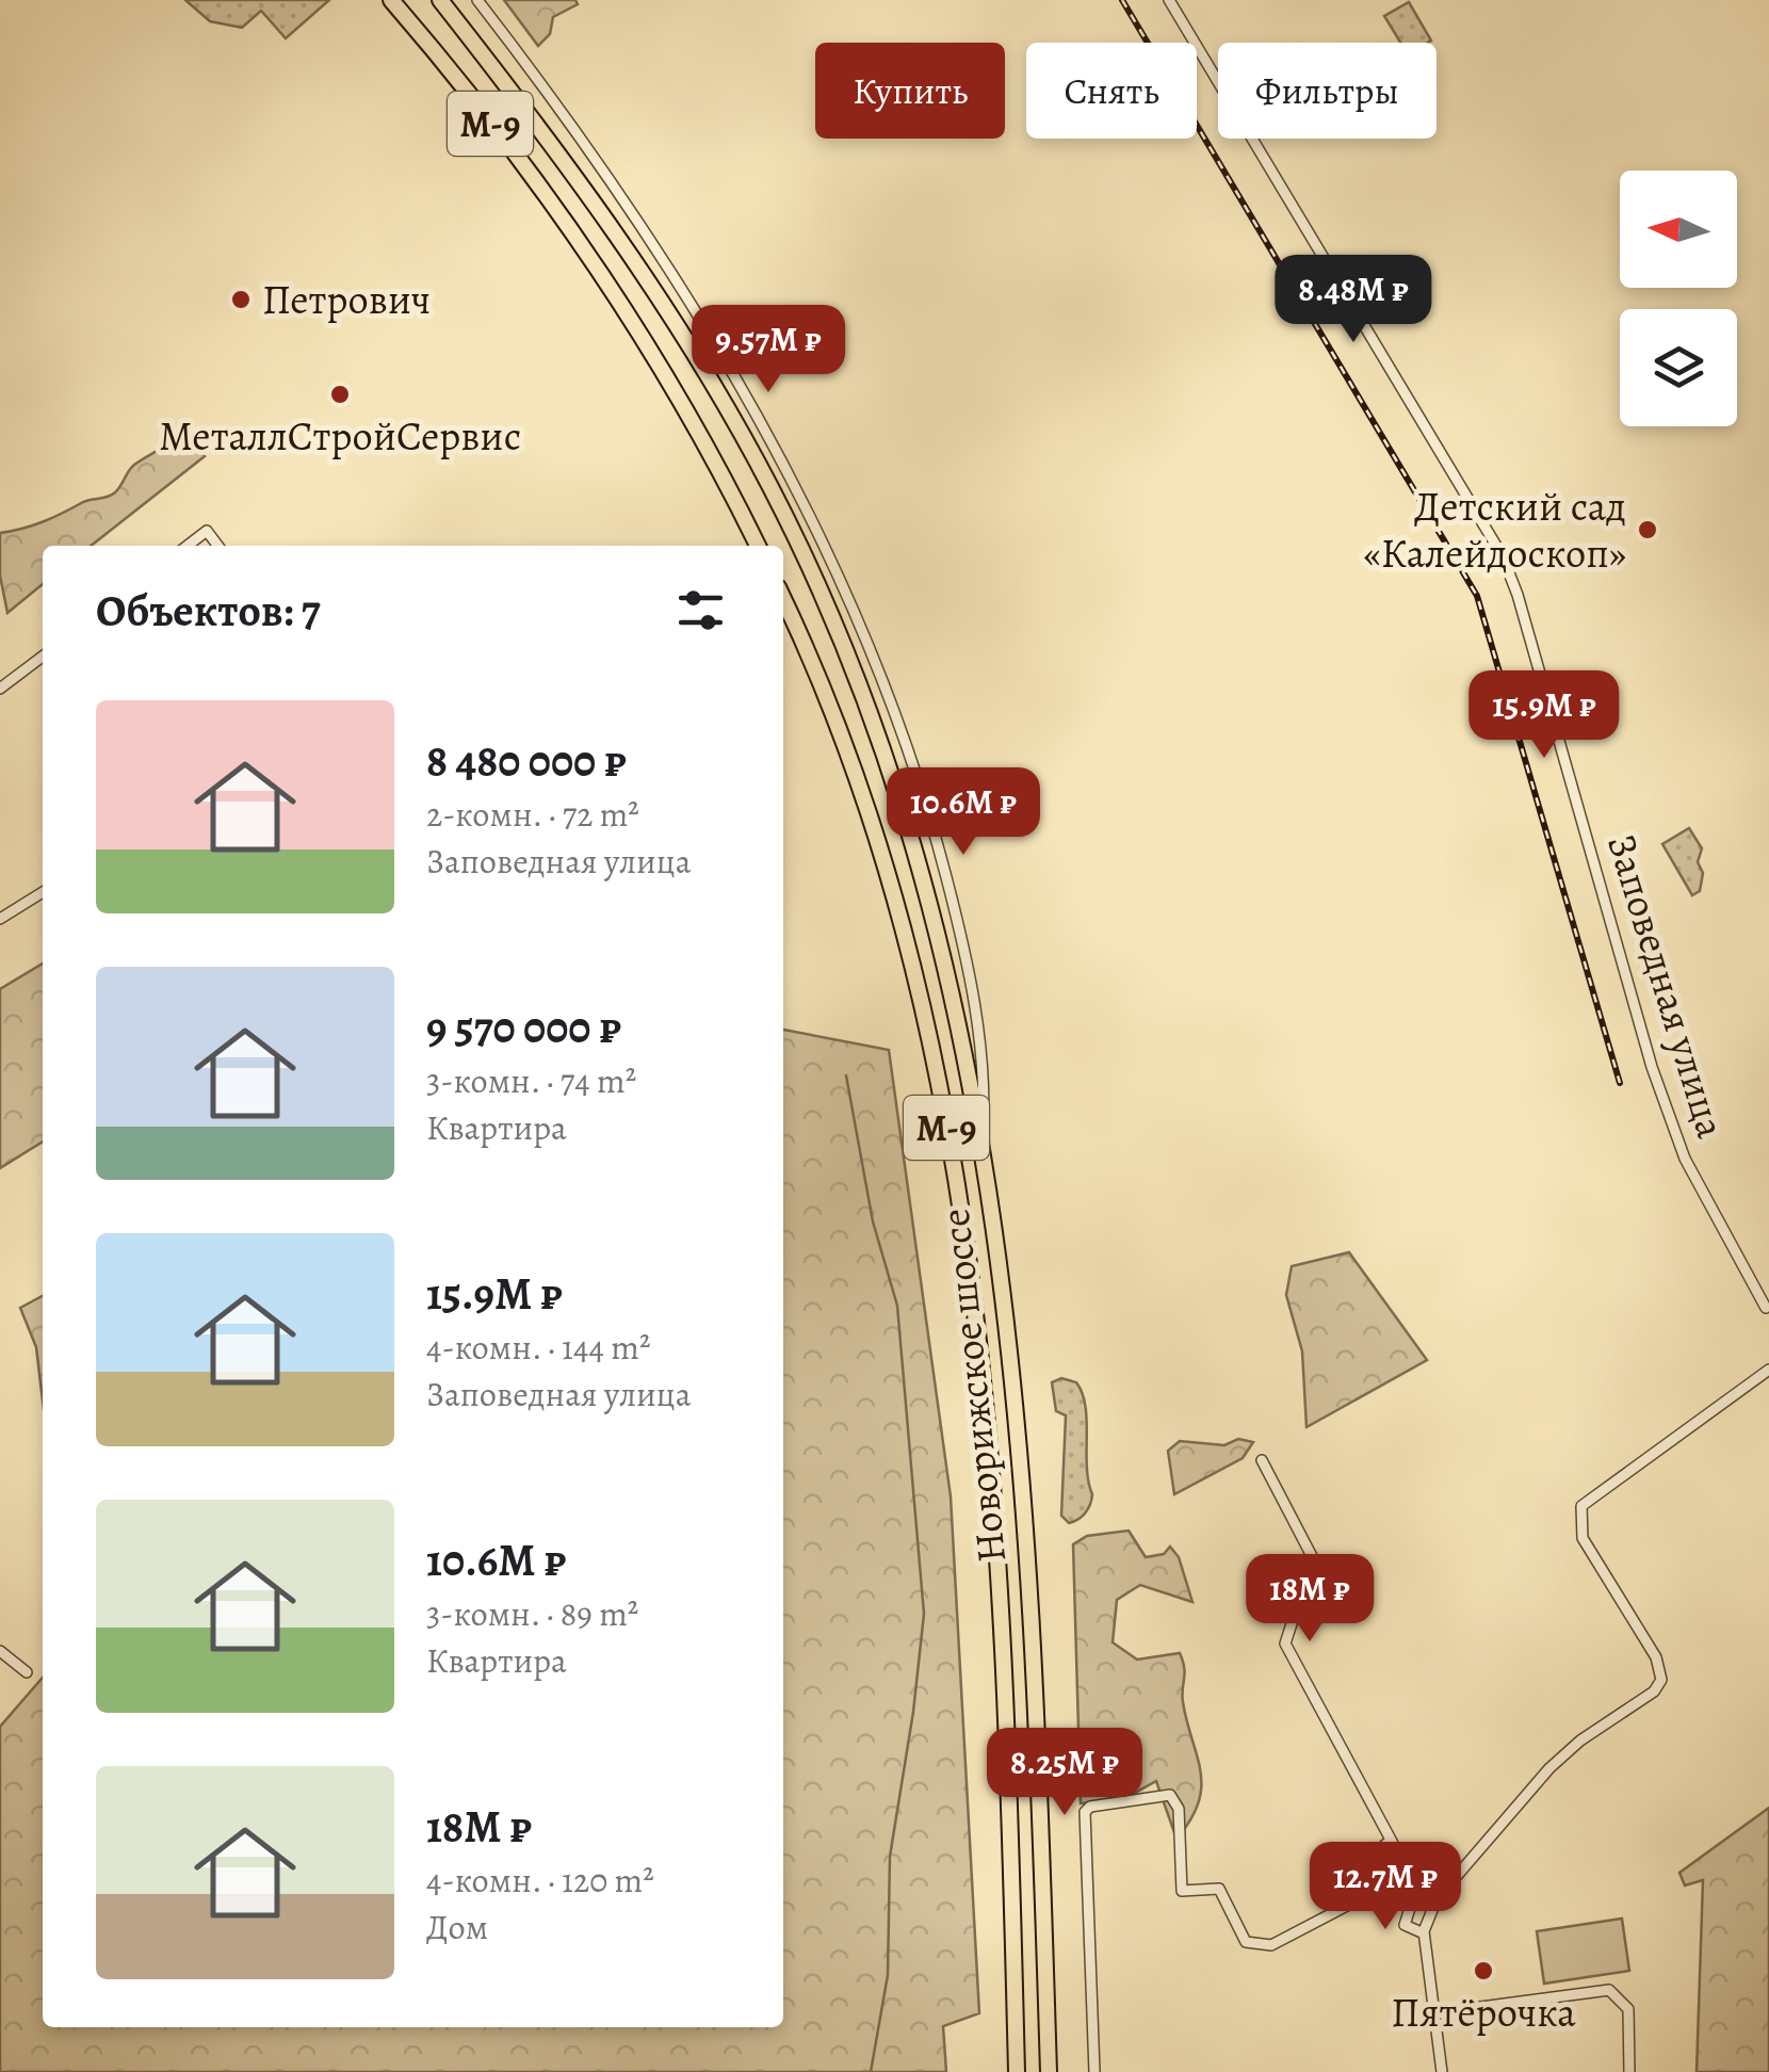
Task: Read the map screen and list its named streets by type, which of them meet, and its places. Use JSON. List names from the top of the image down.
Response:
{
  "streets": {
    "highway": ["М-9", "Новорижское шоссе"],
    "street": ["Заповедная улица"]
  },
  "places": [
    "Петрович",
    "МеталлСтройСервис",
    "Детский сад «Калейдоскоп»",
    "Пятёрочка"
  ],
  "north": "left",
  "page": {
    "chip": ["Купить", "Снять", "Фильтры"],
    "price": [
      "8.48M ₽",
      "9.57M ₽",
      "15.9M ₽",
      "10.6M ₽",
      "18M ₽",
      "8.25M ₽",
      "12.7M ₽"
    ],
    "heading": "Объектов: 7",
    "list": [
      {
        "name": "8 480 000 ₽",
        "note": "2-комн. · 72 m² · Заповедная улица"
      },
      {
        "name": "9 570 000 ₽",
        "note": "3-комн. · 74 m² · Квартира"
      },
      {
        "name": "15.9M ₽",
        "note": "4-комн. · 144 m² · Заповедная улица"
      },
      {
        "name": "10.6M ₽",
        "note": "3-комн. · 89 m² · Квартира"
      },
      {
        "name": "18M ₽",
        "note": "4-комн. · 120 m² · Дом"
      }
    ]
  }
}
